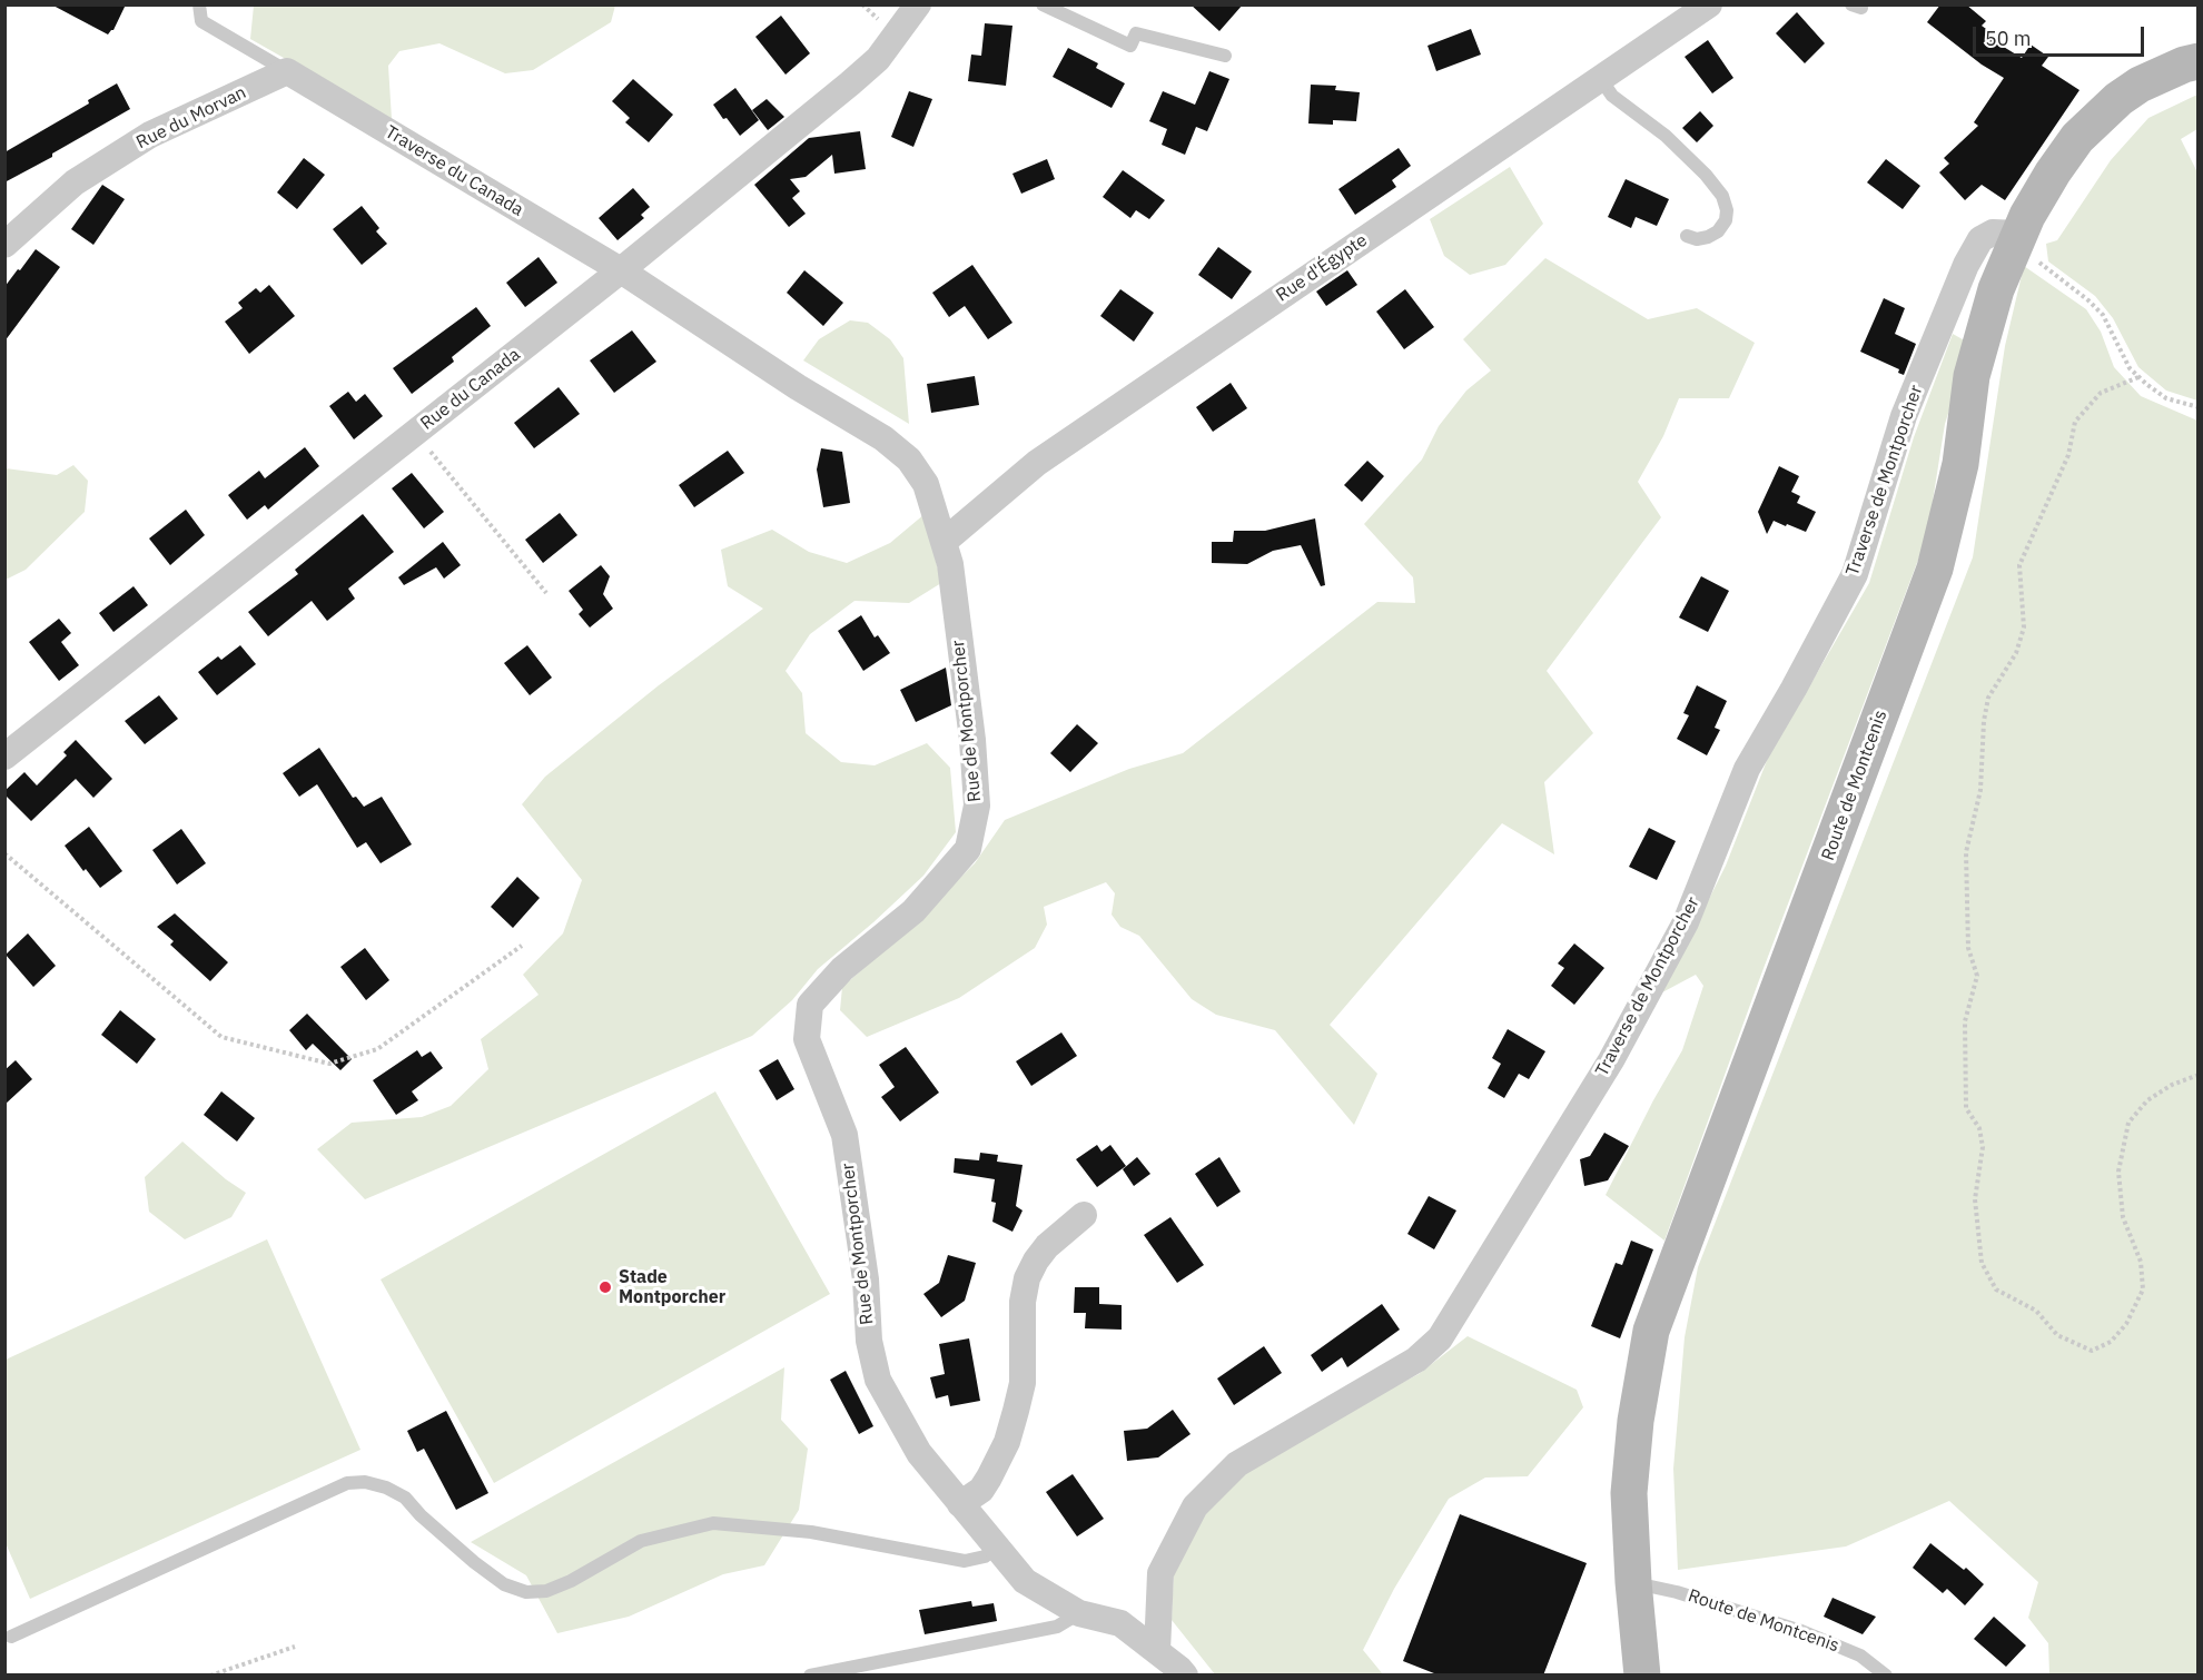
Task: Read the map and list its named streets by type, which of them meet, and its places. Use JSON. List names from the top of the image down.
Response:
{
  "streets": {
    "main road": ["Route de Montcenis"],
    "street": [
      "Rue du Morvan",
      "Traverse du Canada",
      "Rue d'Égypte",
      "Rue du Canada",
      "Traverse de Montporcher",
      "Rue de Montporcher"
    ]
  },
  "crossings": [
    ["Rue du Morvan", "Traverse du Canada"],
    ["Traverse du Canada", "Rue du Canada"],
    ["Traverse du Canada", "Rue de Montporcher"],
    ["Rue d'Égypte", "Rue de Montporcher"],
    ["Rue du Canada", "Rue de Montporcher"],
    ["Traverse de Montporcher", "Rue de Montporcher"],
    ["Traverse de Montporcher", "Route de Montcenis"]
  ],
  "places": ["Stade Montporcher"],
  "scale_bar": "50 m"
}
